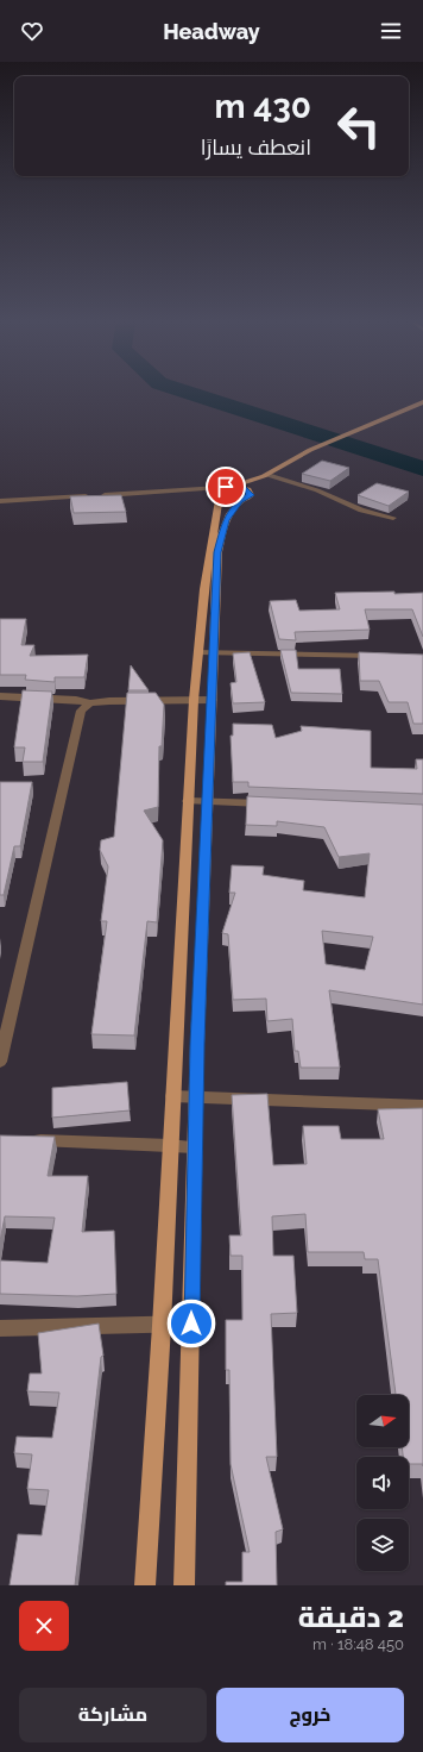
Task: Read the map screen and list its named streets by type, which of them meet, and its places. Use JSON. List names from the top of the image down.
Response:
{
  "north": "right",
  "page": {
    "header": "Headway",
    "turn": ["430 m", "انعطف يسارًا"],
    "heading": ["2 دقيقة", "450 m · 18:48"],
    "buttons": ["خروج", "مشاركة"]
  }
}
